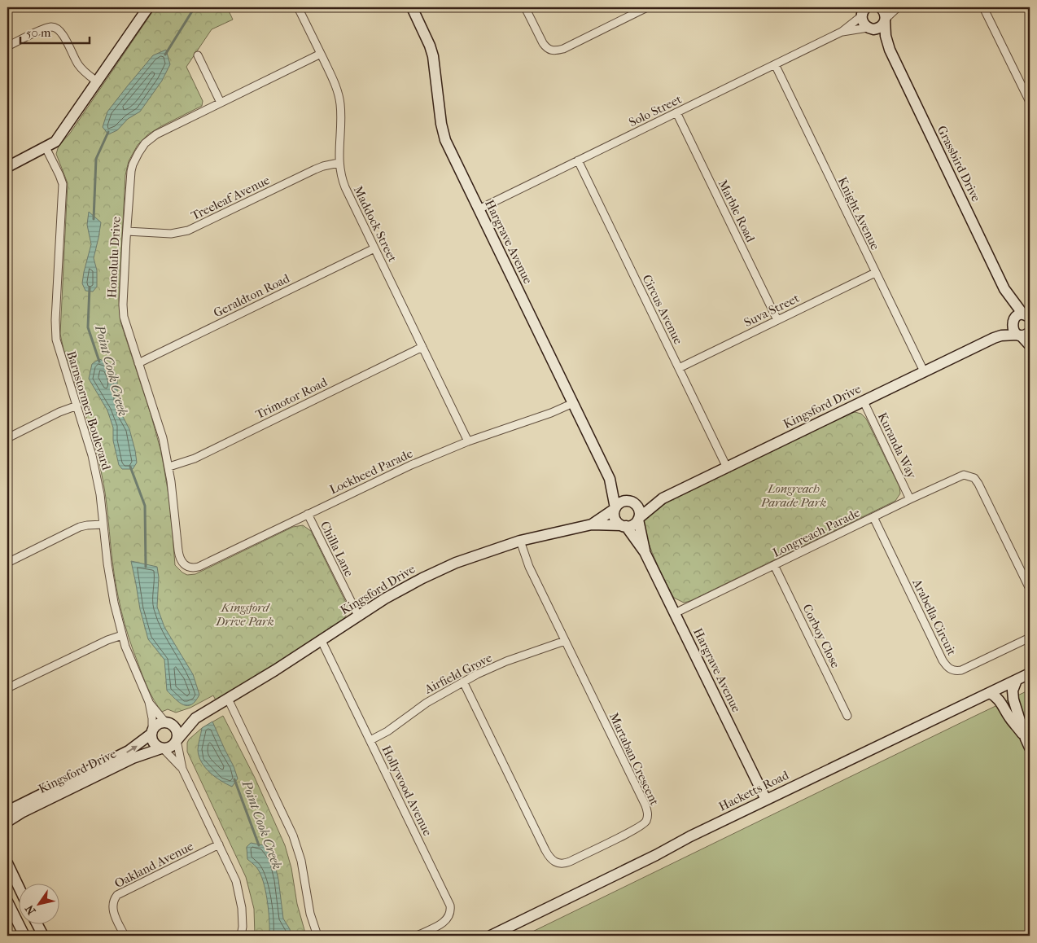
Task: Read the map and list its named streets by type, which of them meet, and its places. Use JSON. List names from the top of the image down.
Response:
{
  "streets": {
    "street": [
      "Solo Street",
      "Grassbird Drive",
      "Treeleaf Avenue",
      "Marble Road",
      "Knight Avenue",
      "Maddock Street",
      "Hargrave Avenue",
      "Honolulu Drive",
      "Geraldton Road",
      "Circus Avenue",
      "Suva Street",
      "Trimotor Road",
      "Kingsford Drive",
      "Barnstormer Boulevard",
      "Kuranda Way",
      "Lockheed Parade",
      "Longreach Parade",
      "Chilla Lane",
      "Arabella Circuit",
      "Corboy Close",
      "Airfield Grove",
      "Martaban Crescent",
      "Hollywood Avenue",
      "Hacketts Road",
      "Oakland Avenue"
    ]
  },
  "crossings": [
    ["Solo Street", "Grassbird Drive"],
    ["Solo Street", "Marble Road"],
    ["Solo Street", "Knight Avenue"],
    ["Solo Street", "Hargrave Avenue"],
    ["Solo Street", "Circus Avenue"],
    ["Grassbird Drive", "Kingsford Drive"],
    ["Treeleaf Avenue", "Maddock Street"],
    ["Treeleaf Avenue", "Honolulu Drive"],
    ["Marble Road", "Suva Street"],
    ["Knight Avenue", "Suva Street"],
    ["Knight Avenue", "Kingsford Drive"],
    ["Maddock Street", "Honolulu Drive"],
    ["Maddock Street", "Geraldton Road"],
    ["Maddock Street", "Trimotor Road"],
    ["Maddock Street", "Lockheed Parade"],
    ["Hargrave Avenue", "Kingsford Drive"],
    ["Hargrave Avenue", "Lockheed Parade"],
    ["Hargrave Avenue", "Longreach Parade"],
    ["Hargrave Avenue", "Hacketts Road"],
    ["Honolulu Drive", "Geraldton Road"],
    ["Honolulu Drive", "Trimotor Road"],
    ["Honolulu Drive", "Lockheed Parade"],
    ["Circus Avenue", "Suva Street"],
    ["Circus Avenue", "Kingsford Drive"],
    ["Kingsford Drive", "Barnstormer Boulevard"],
    ["Kingsford Drive", "Kuranda Way"],
    ["Kingsford Drive", "Chilla Lane"],
    ["Kingsford Drive", "Martaban Crescent"],
    ["Kingsford Drive", "Hollywood Avenue"],
    ["Kuranda Way", "Longreach Parade"],
    ["Lockheed Parade", "Chilla Lane"],
    ["Longreach Parade", "Arabella Circuit"],
    ["Longreach Parade", "Corboy Close"],
    ["Airfield Grove", "Martaban Crescent"],
    ["Airfield Grove", "Hollywood Avenue"]
  ],
  "water": ["Point Cook Creek"],
  "parks": ["Longreach Parade Park", "Kingsford Drive Park"],
  "scale_bar": "50 m",
  "north": "bottom left"
}
